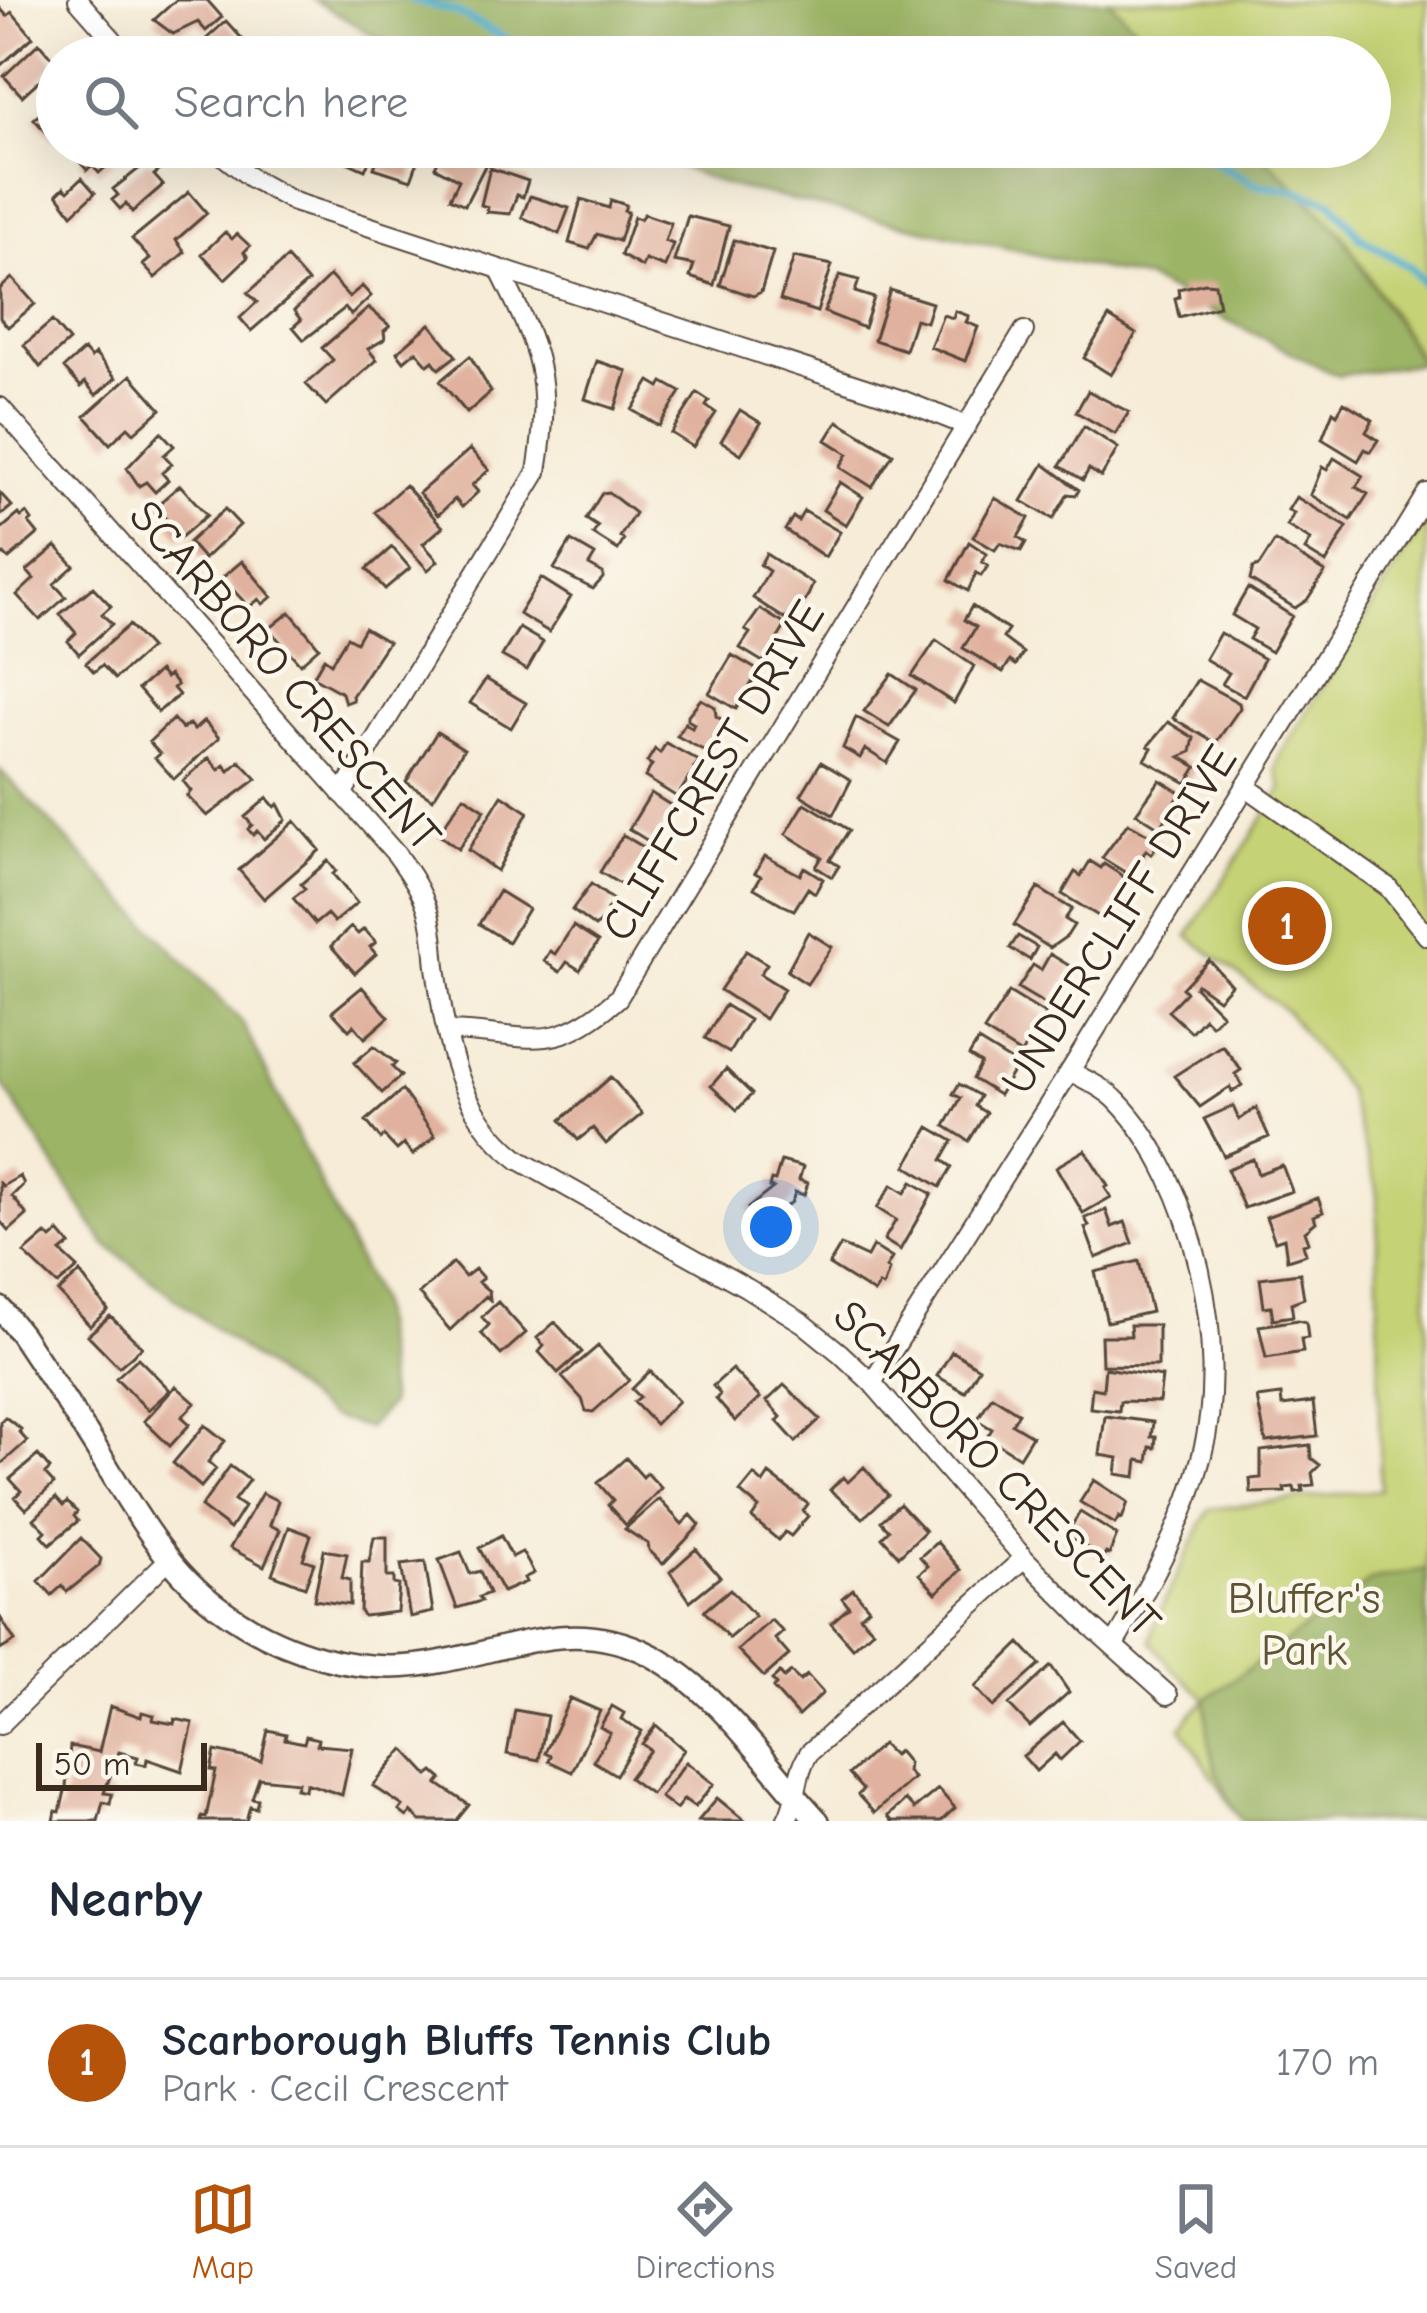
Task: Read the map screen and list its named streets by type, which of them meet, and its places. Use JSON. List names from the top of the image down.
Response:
{
  "streets": {
    "street": ["SCARBORO CRESCENT", "CLIFFCREST DRIVE", "UNDERCLIFF DRIVE"]
  },
  "crossings": [
    ["SCARBORO CRESCENT", "CLIFFCREST DRIVE"],
    ["SCARBORO CRESCENT", "UNDERCLIFF DRIVE"]
  ],
  "parks": ["Bluffer's Park"],
  "scale_bar": "50 m",
  "page": {
    "search": "Search here",
    "pins": "1",
    "scale": "50 m",
    "heading": "Nearby",
    "list": [
      {
        "mark": "1",
        "name": "Scarborough Bluffs Tennis Club",
        "note": "Park · Cecil Crescent",
        "value": "170 m"
      }
    ],
    "nav": ["Map", "Directions", "Saved"]
  }
}
